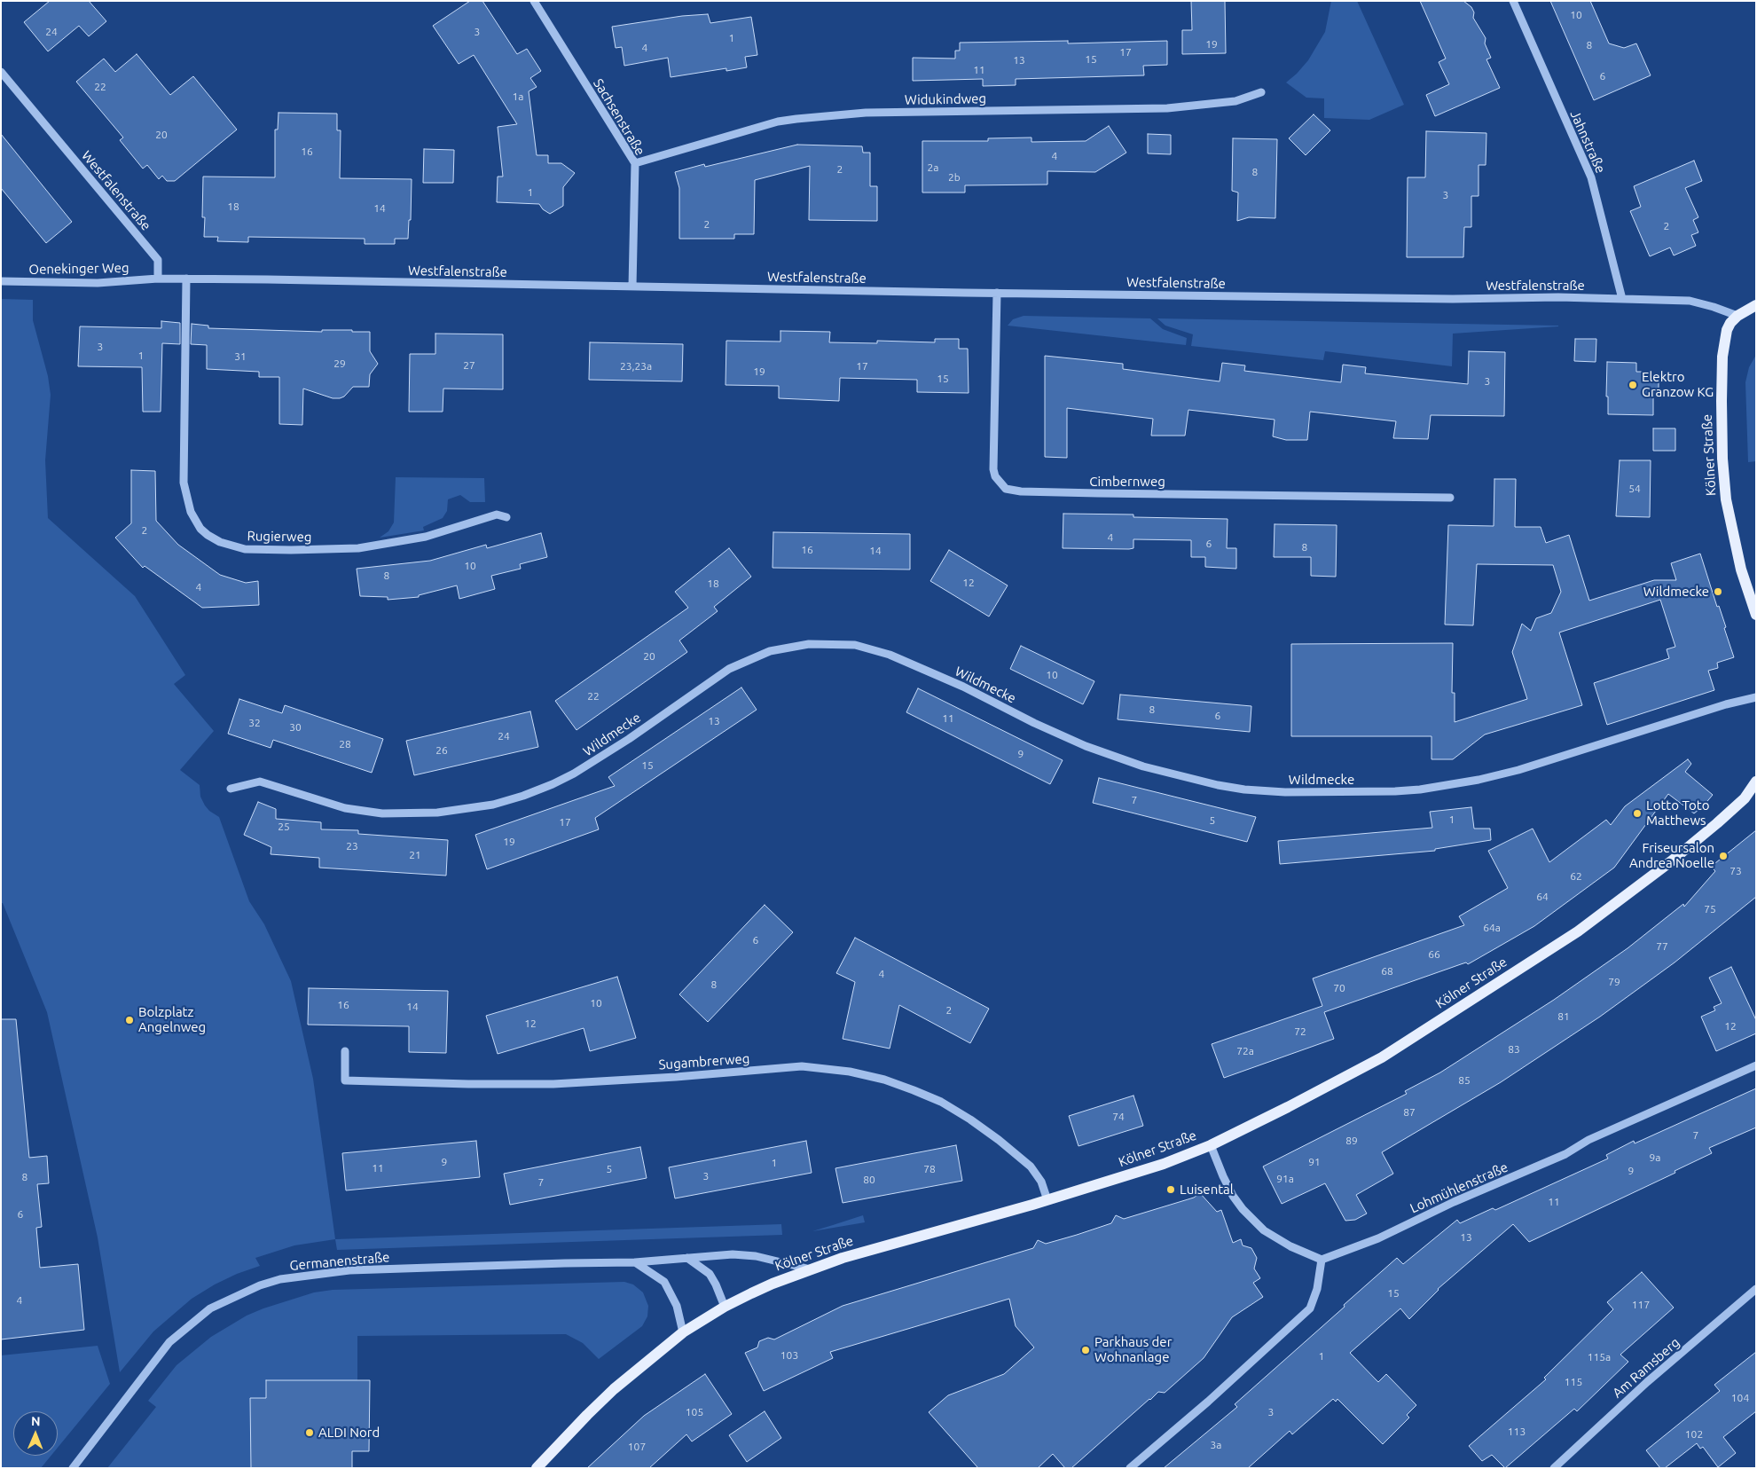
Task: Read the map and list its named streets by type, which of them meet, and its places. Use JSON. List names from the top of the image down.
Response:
{
  "streets": {
    "main road": ["Kölner Straße"],
    "street": [
      "Widukindweg",
      "Sachsenstraße",
      "Jahnstraße",
      "Westfalenstraße",
      "Oenekinger Weg",
      "Cimbernweg",
      "Rugierweg",
      "Wildmecke",
      "Sugambrerweg",
      "Lohmühlenstraße",
      "Germanenstraße",
      "Am Ramsberg"
    ]
  },
  "crossings": [
    ["Widukindweg", "Sachsenstraße"],
    ["Sachsenstraße", "Westfalenstraße"],
    ["Jahnstraße", "Westfalenstraße"],
    ["Westfalenstraße", "Oenekinger Weg"],
    ["Westfalenstraße", "Kölner Straße"],
    ["Westfalenstraße", "Cimbernweg"],
    ["Westfalenstraße", "Rugierweg"],
    ["Kölner Straße", "Sugambrerweg"],
    ["Kölner Straße", "Germanenstraße"]
  ],
  "places": [
    "Elektro Granzow KG",
    "Wildmecke",
    "Lotto Toto Matthews",
    "Friseursalon Andrea Noelle",
    "Bolzplatz Angelnweg",
    "Luisental",
    "Parkhaus der Wohnanlage",
    "ALDI Nord"
  ],
  "house_numbers": [
    "10",
    "24",
    "3",
    "1",
    "19",
    "8",
    "4",
    "17",
    "15",
    "13",
    "11",
    "6",
    "22",
    "1a",
    "20",
    "16",
    "4",
    "2a",
    "2",
    "8",
    "2b",
    "1",
    "3",
    "18",
    "14",
    "2",
    "2",
    "3",
    "1",
    "31",
    "29",
    "27",
    "23,23a",
    "17",
    "19",
    "15",
    "3",
    "54",
    "2",
    "4",
    "6",
    "8",
    "16",
    "14",
    "10",
    "8",
    "12",
    "18",
    "4",
    "20",
    "10",
    "22",
    "8",
    "6",
    "11",
    "13",
    "32",
    "30",
    "24",
    "28",
    "26",
    "9",
    "15",
    "7",
    "1",
    "5",
    "17",
    "25",
    "19",
    "23",
    "21",
    "73",
    "62",
    "64",
    "75",
    "64a",
    "6",
    "77",
    "66",
    "68",
    "4",
    "79",
    "8",
    "70",
    "10",
    "16",
    "14",
    "2",
    "81",
    "12",
    "12",
    "72",
    "83",
    "72a",
    "85",
    "87",
    "74",
    "7",
    "89",
    "9a",
    "9",
    "91",
    "1",
    "11",
    "5",
    "78",
    "9",
    "3",
    "8",
    "91a",
    "80",
    "7",
    "11",
    "6",
    "13",
    "15",
    "4",
    "117",
    "103",
    "1",
    "115a",
    "115",
    "104",
    "105",
    "3",
    "113",
    "102",
    "3a",
    "107"
  ],
  "north": "top"
}
